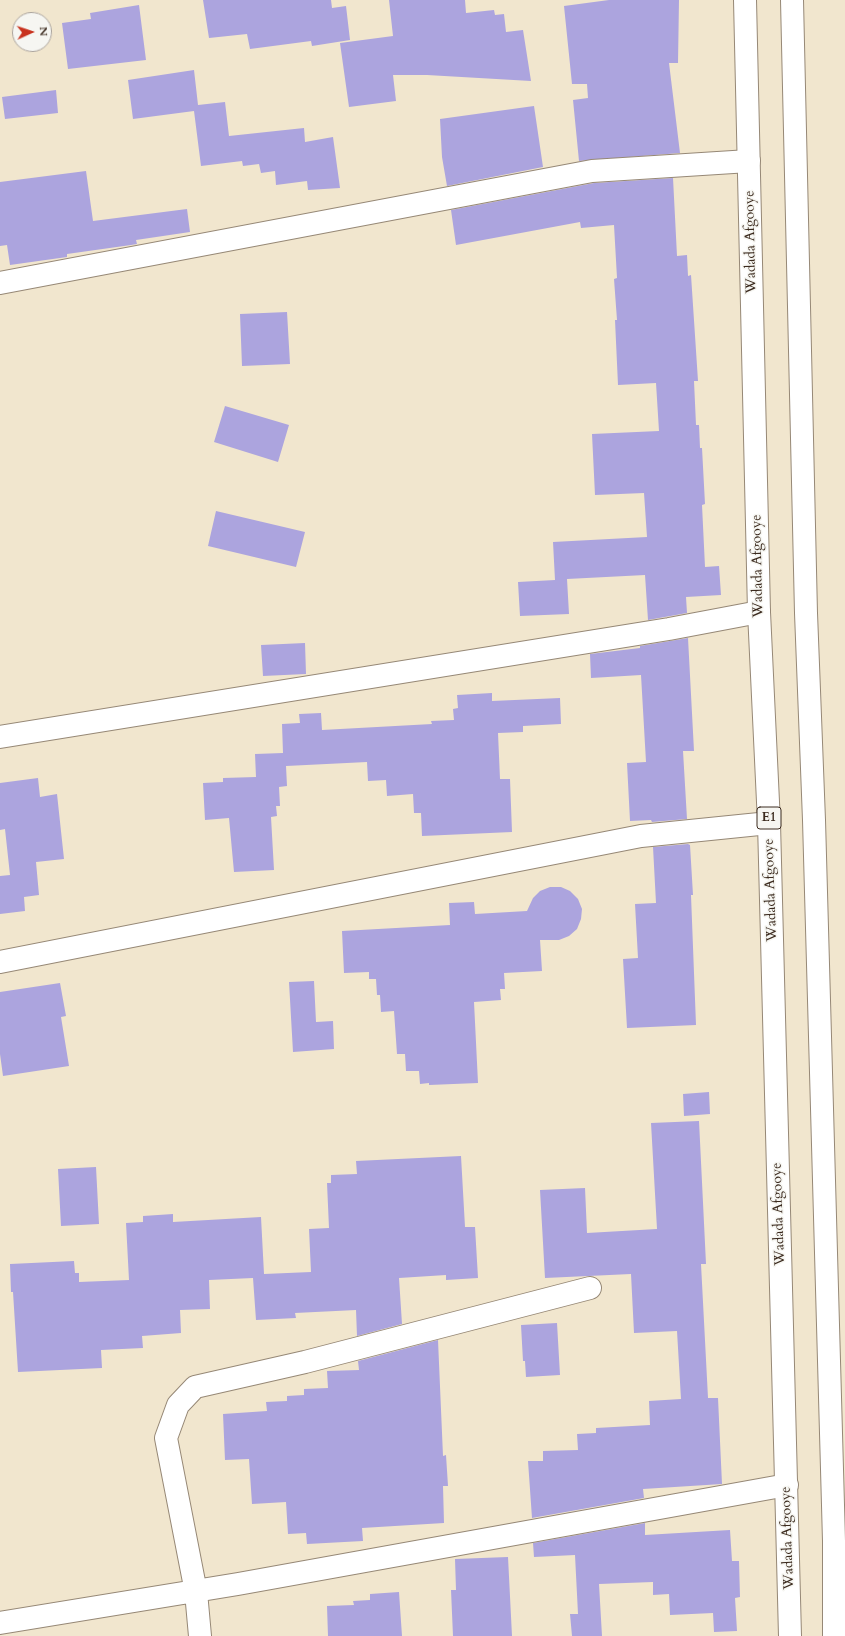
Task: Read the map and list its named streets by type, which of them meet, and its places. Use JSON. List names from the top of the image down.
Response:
{
  "streets": {
    "main road": ["Wadada Afgooye", "E1"]
  },
  "north": "right"
}
